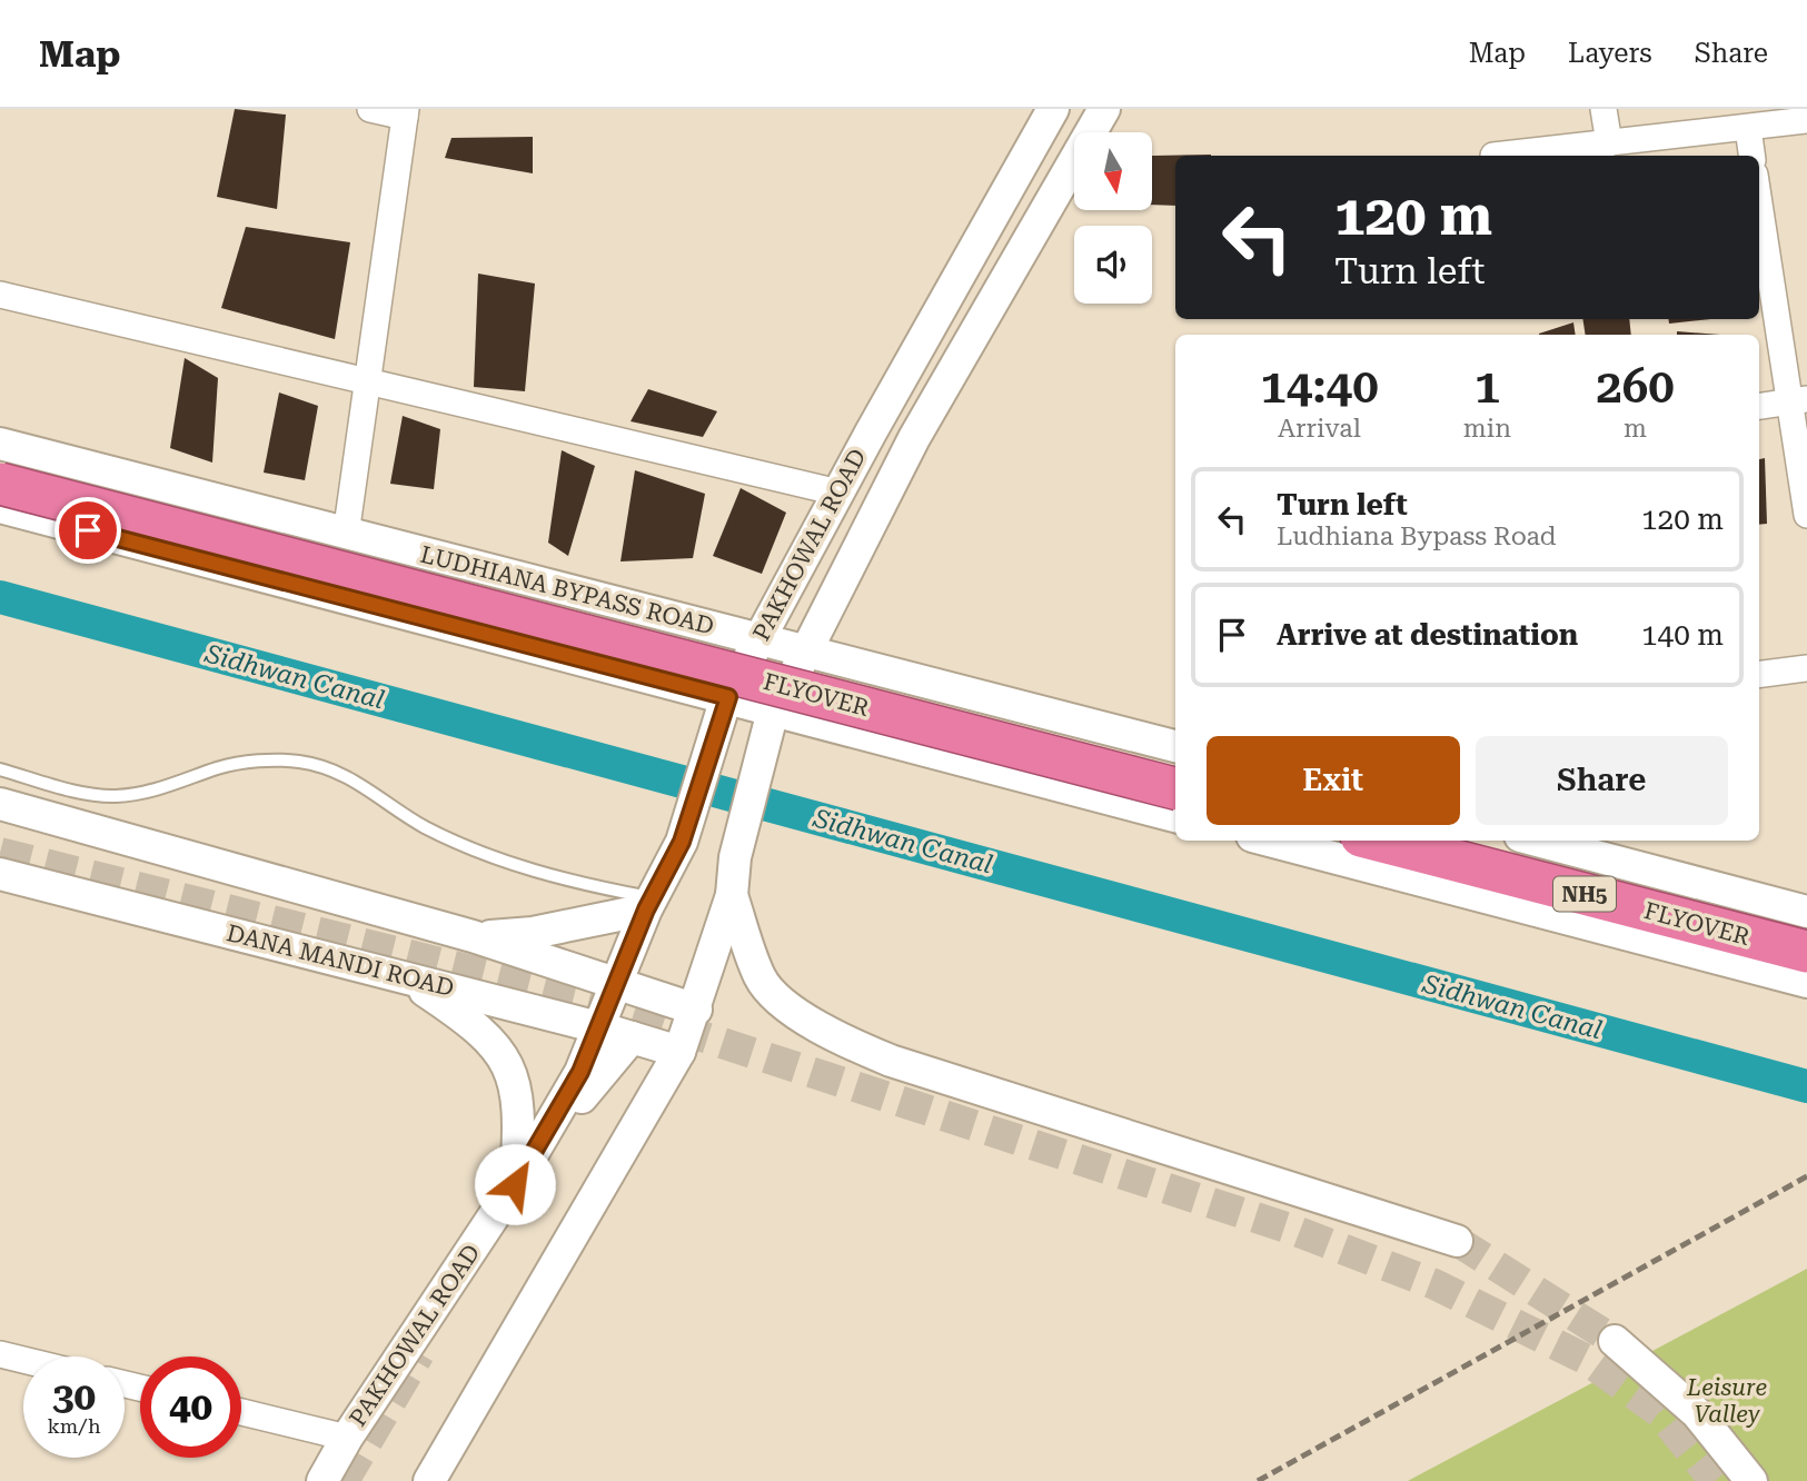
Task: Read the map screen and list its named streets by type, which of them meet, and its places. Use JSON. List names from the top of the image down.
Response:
{
  "streets": {
    "highway": ["FLYOVER", "NH5"],
    "street": ["PAKHOWAL ROAD", "LUDHIANA BYPASS ROAD", "DANA MANDI ROAD"]
  },
  "crossings": [
    ["PAKHOWAL ROAD", "LUDHIANA BYPASS ROAD"],
    ["PAKHOWAL ROAD", "DANA MANDI ROAD"]
  ],
  "water": ["Sidhwan Canal"],
  "parks": ["Leisure Valley"],
  "north": "bottom",
  "page": {
    "header": "Map",
    "nav": ["Map", "Layers", "Share"],
    "turn": ["120 m", "Turn left"],
    "eta": [
      "14:40",
      "Arrival",
      "1",
      "min",
      "260",
      "m"
    ],
    "list": [
      {
        "name": "Turn left",
        "note": "Ludhiana Bypass Road",
        "value": "120 m"
      },
      {
        "name": "Arrive at destination",
        "value": "140 m"
      }
    ],
    "buttons": ["Exit", "Share"],
    "speed": "30 km/h",
    "limit": "40"
  }
}
